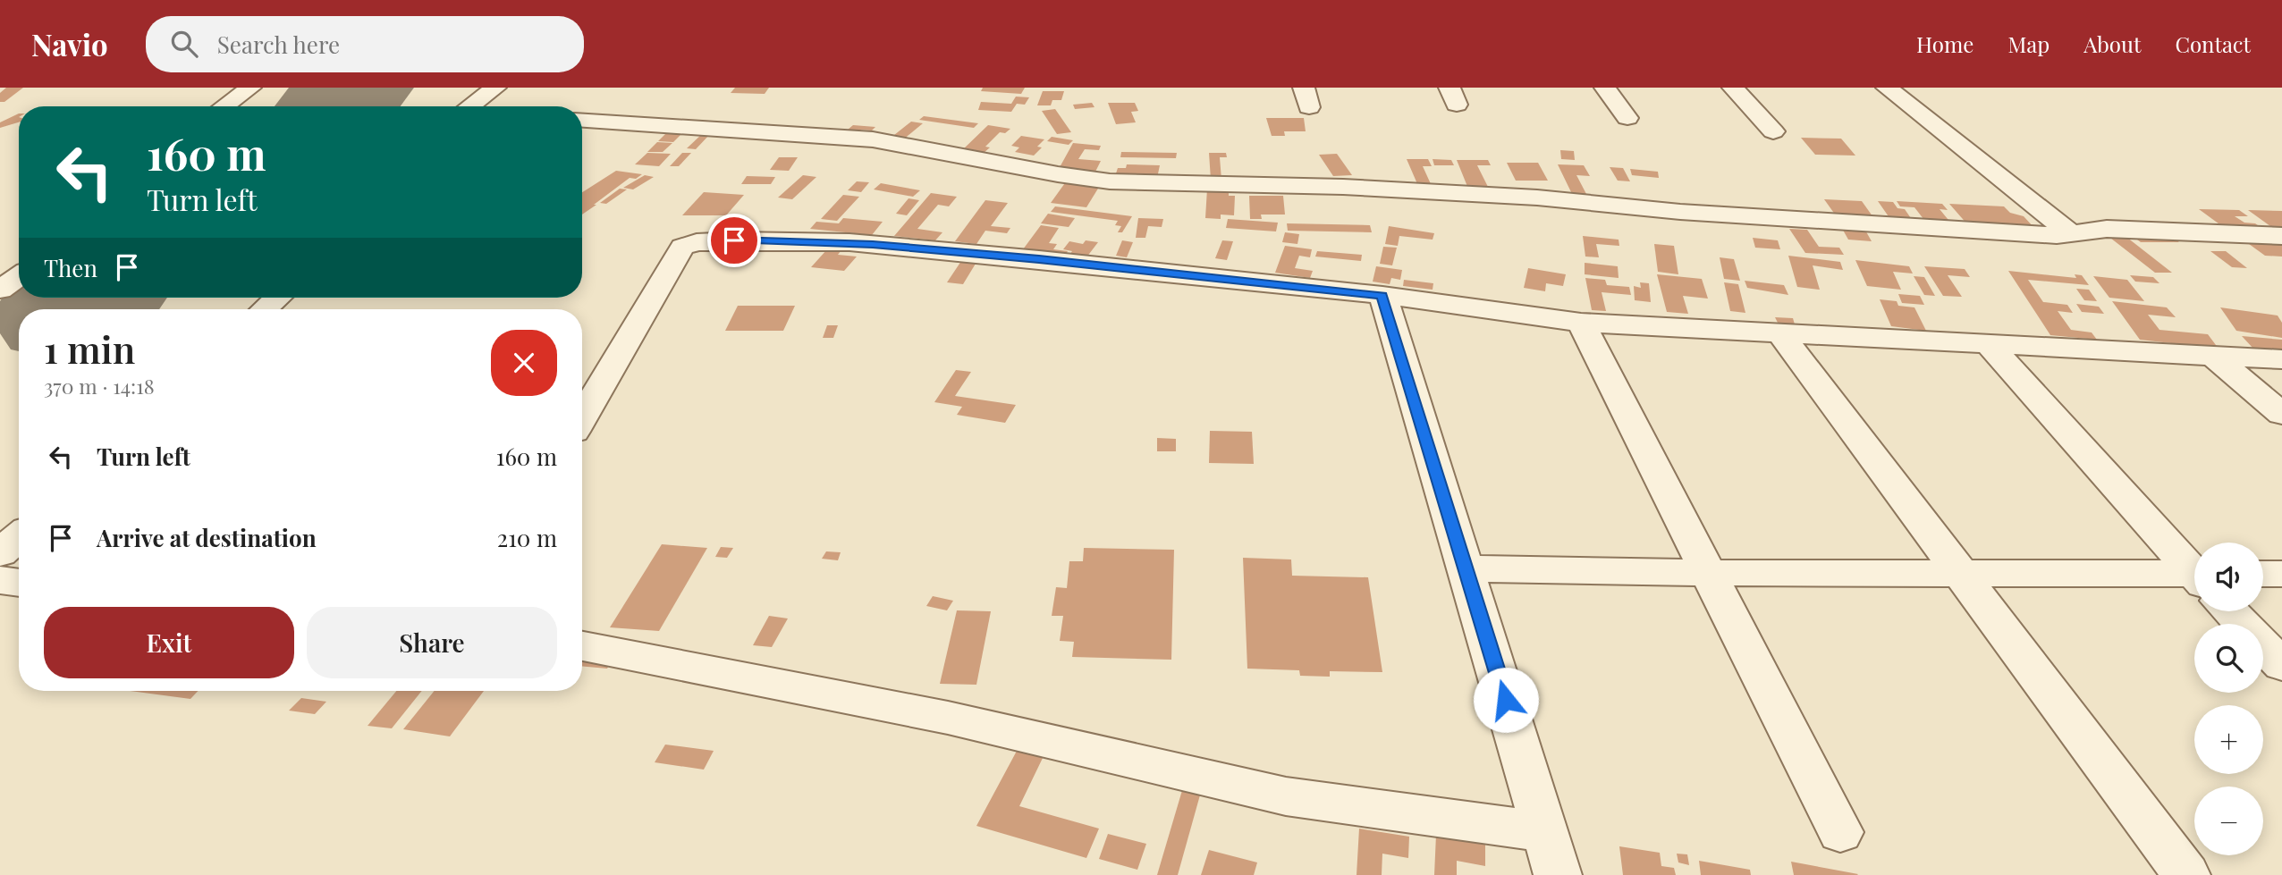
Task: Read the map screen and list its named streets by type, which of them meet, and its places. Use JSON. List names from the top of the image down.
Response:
{
  "page": {
    "header": "Navio",
    "search": "Search here",
    "nav": [
      "Home",
      "Map",
      "About",
      "Contact"
    ],
    "turn": ["160 m", "Turn left"],
    "then": "Then",
    "heading": ["1 min", "370 m · 14:18"],
    "list": [
      {
        "name": "Turn left",
        "value": "160 m"
      },
      {
        "name": "Arrive at destination",
        "value": "210 m"
      }
    ],
    "map_buttons": ["+", "−"],
    "buttons": ["Exit", "Share"]
  }
}
